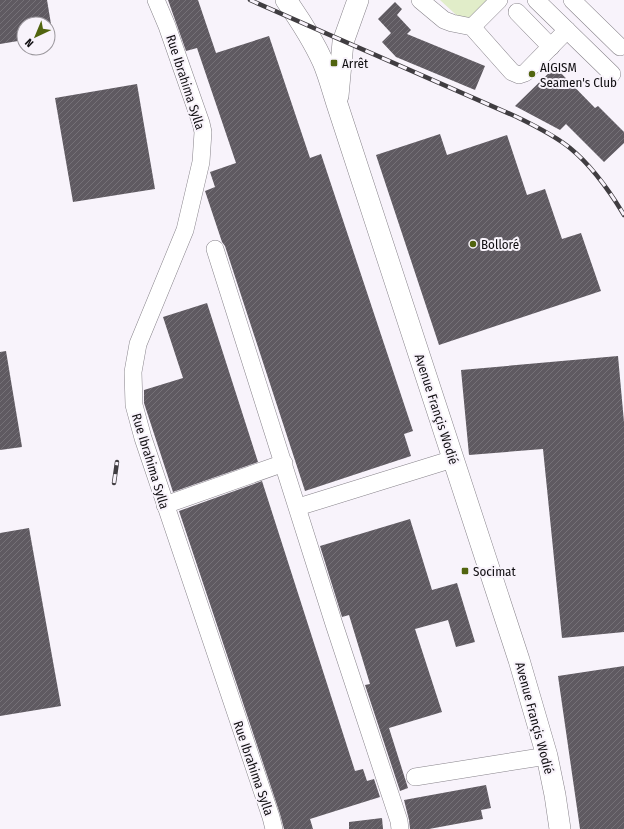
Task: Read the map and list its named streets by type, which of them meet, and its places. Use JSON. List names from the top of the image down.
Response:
{
  "streets": {
    "main road": ["Avenue Françis Wodié"],
    "street": ["Rue Ibrahima Sylla"]
  },
  "places": {
    "transit": ["Arrêt", "Socimat"],
    "other": ["AIGISM Seamen's Club", "Bolloré"]
  },
  "north": "bottom left"
}
